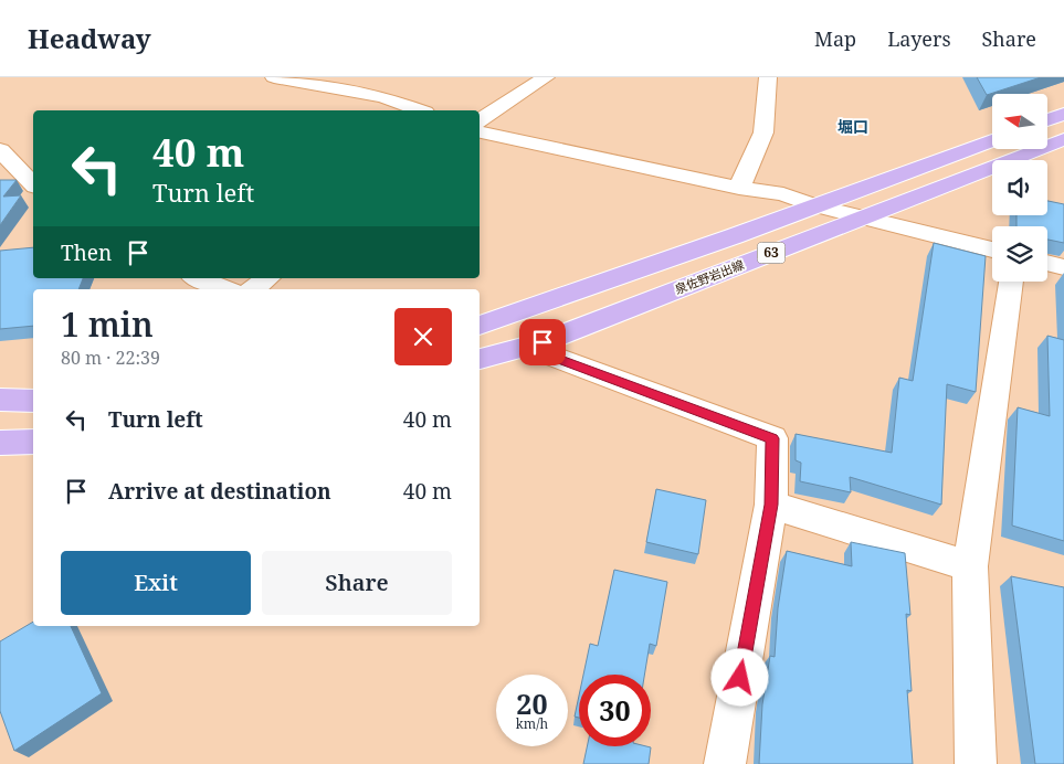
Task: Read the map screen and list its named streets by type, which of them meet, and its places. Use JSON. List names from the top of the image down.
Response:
{
  "streets": {
    "main road": ["63", "泉佐野岩出線"]
  },
  "districts": ["堀口"],
  "north": "left",
  "page": {
    "header": "Headway",
    "nav": ["Map", "Layers", "Share"],
    "turn": ["40 m", "Turn left"],
    "then": "Then",
    "heading": ["1 min", "80 m · 22:39"],
    "list": [
      {
        "name": "Turn left",
        "value": "40 m"
      },
      {
        "name": "Arrive at destination",
        "value": "40 m"
      }
    ],
    "buttons": ["Exit", "Share"],
    "speed": "20 km/h",
    "limit": "30"
  }
}
